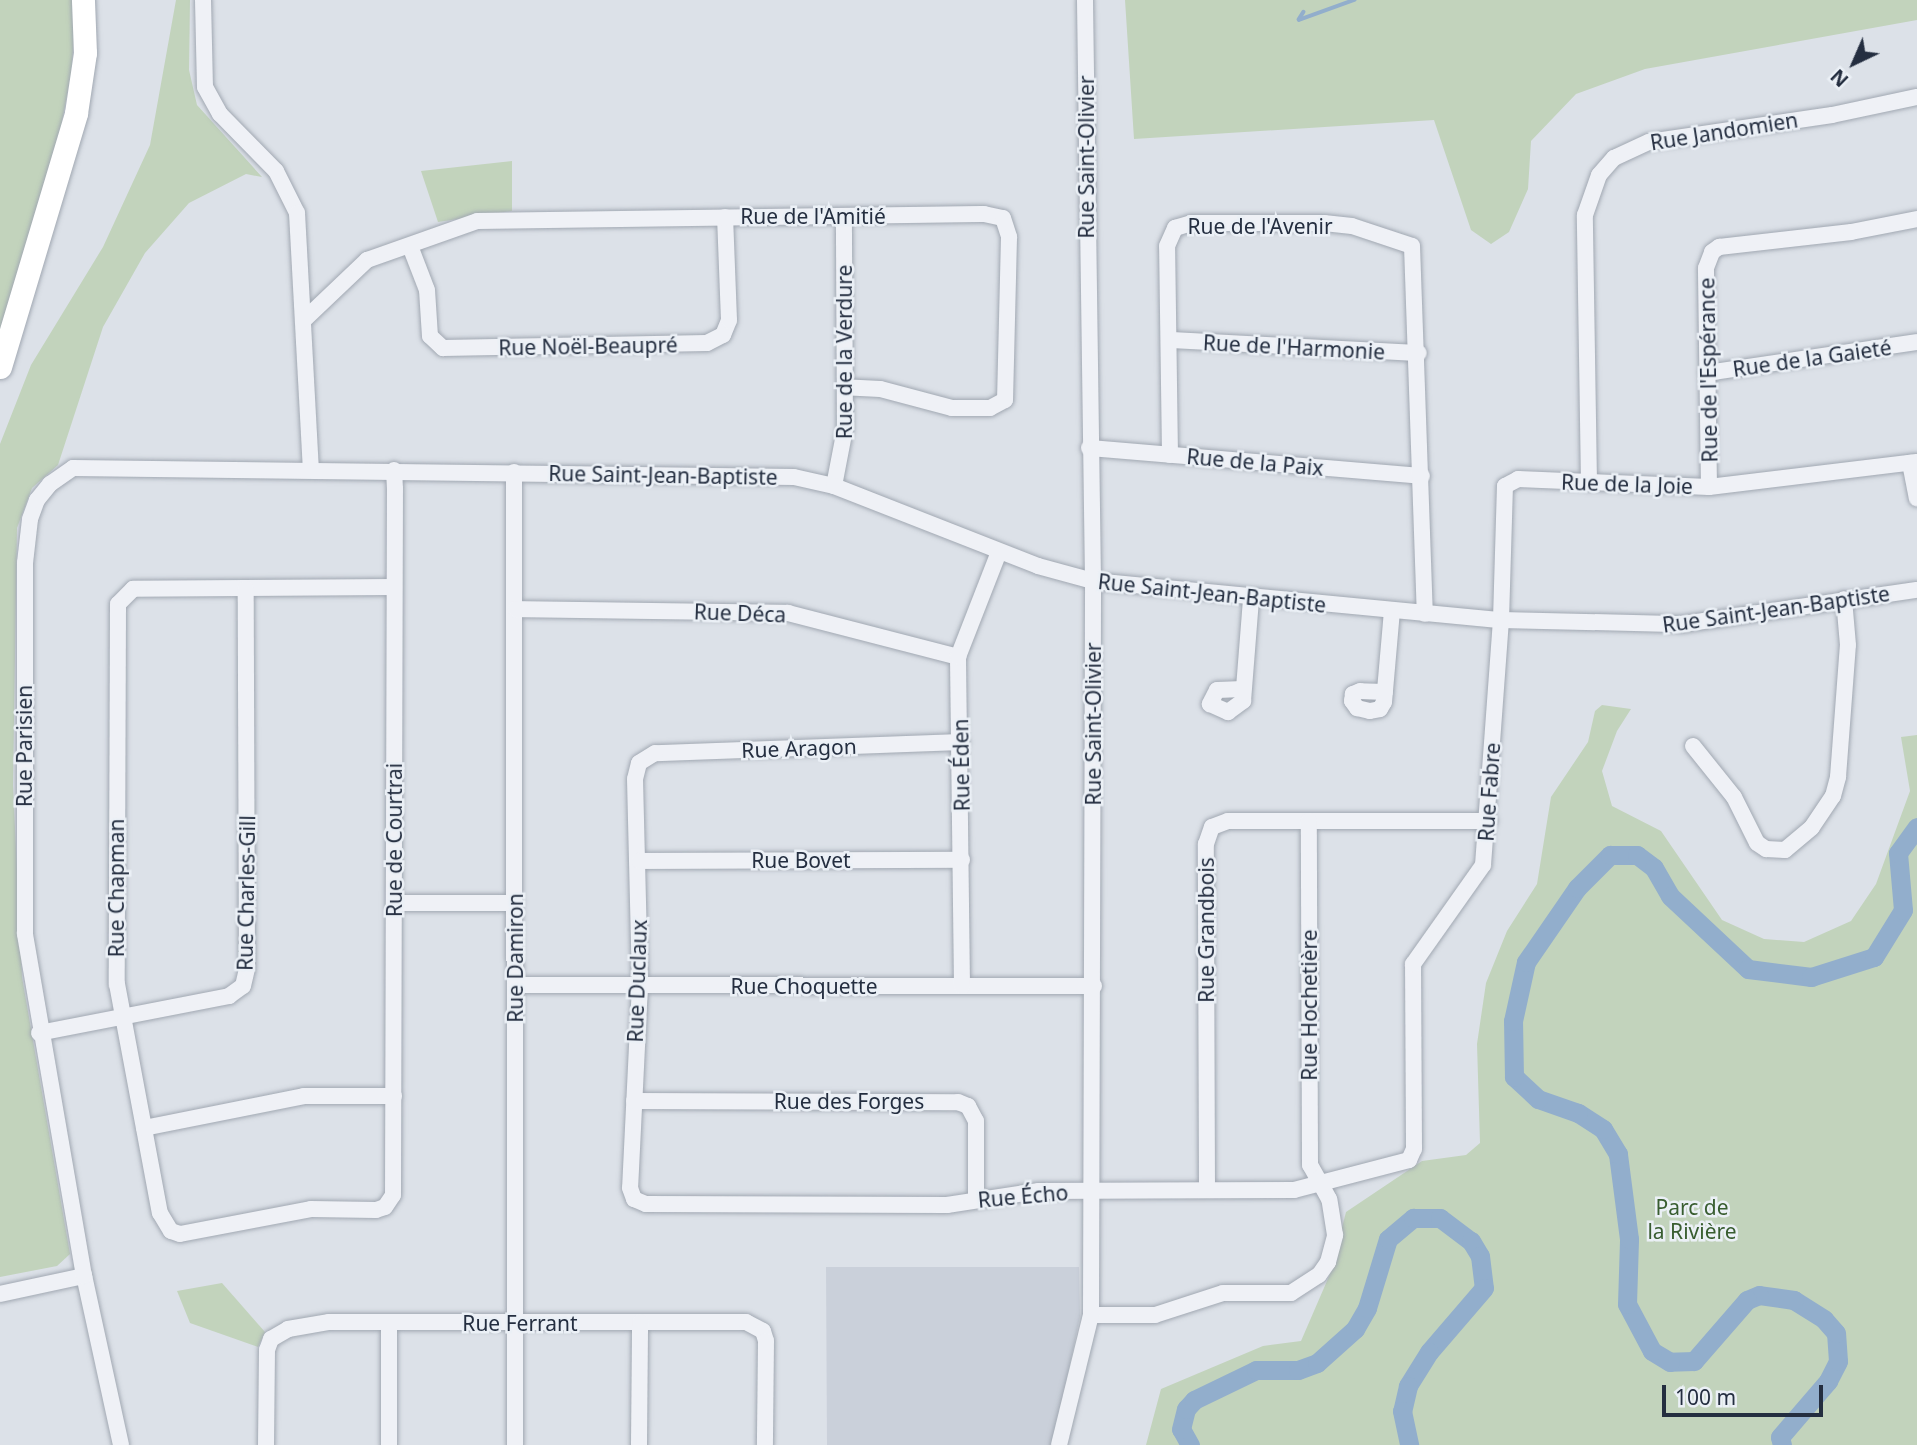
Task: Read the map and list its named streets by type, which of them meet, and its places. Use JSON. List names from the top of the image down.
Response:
{
  "streets": {
    "street": [
      "Rue Jandomien",
      "Rue Saint-Olivier",
      "Rue de l'Amitié",
      "Rue de l'Avenir",
      "Rue Noël-Beaupré",
      "Rue de l'Harmonie",
      "Rue de la Verdure",
      "Rue de la Gaieté",
      "Rue de l'Espérance",
      "Rue de la Paix",
      "Rue Saint-Jean-Baptiste",
      "Rue de la Joie",
      "Rue Déca",
      "Rue Parisien",
      "Rue Aragon",
      "Rue Éden",
      "Rue Fabre",
      "Rue de Courtrai",
      "Rue Bovet",
      "Rue Chapman",
      "Rue Charles-Gill",
      "Rue Grandbois",
      "Rue Damiron",
      "Rue Duclaux",
      "Rue Choquette",
      "Rue Hochetière",
      "Rue des Forges",
      "Rue Écho",
      "Rue Ferrant"
    ]
  },
  "crossings": [
    ["Rue Jandomien", "Rue de la Joie"],
    ["Rue Saint-Olivier", "Rue de la Paix"],
    ["Rue Saint-Olivier", "Rue Saint-Jean-Baptiste"],
    ["Rue Saint-Olivier", "Rue Choquette"],
    ["Rue Saint-Olivier", "Rue Hochetière"],
    ["Rue Saint-Olivier", "Rue Écho"],
    ["Rue de l'Amitié", "Rue Noël-Beaupré"],
    ["Rue de l'Amitié", "Rue de la Verdure"],
    ["Rue de l'Avenir", "Rue de l'Harmonie"],
    ["Rue de l'Avenir", "Rue de la Paix"],
    ["Rue de l'Avenir", "Rue Saint-Jean-Baptiste"],
    ["Rue de la Verdure", "Rue Saint-Jean-Baptiste"],
    ["Rue de la Gaieté", "Rue de l'Espérance"],
    ["Rue de l'Espérance", "Rue de la Joie"],
    ["Rue Saint-Jean-Baptiste", "Rue Parisien"],
    ["Rue Saint-Jean-Baptiste", "Rue Éden"],
    ["Rue Saint-Jean-Baptiste", "Rue Fabre"],
    ["Rue Saint-Jean-Baptiste", "Rue de Courtrai"],
    ["Rue Saint-Jean-Baptiste", "Rue Damiron"],
    ["Rue de la Joie", "Rue Fabre"],
    ["Rue Déca", "Rue Éden"],
    ["Rue Déca", "Rue Damiron"],
    ["Rue Parisien", "Rue Charles-Gill"],
    ["Rue Aragon", "Rue Éden"],
    ["Rue Aragon", "Rue Duclaux"],
    ["Rue Éden", "Rue Bovet"],
    ["Rue Éden", "Rue Choquette"],
    ["Rue Fabre", "Rue Grandbois"],
    ["Rue Fabre", "Rue Écho"],
    ["Rue de Courtrai", "Rue Chapman"],
    ["Rue Bovet", "Rue Duclaux"],
    ["Rue Chapman", "Rue Charles-Gill"],
    ["Rue Grandbois", "Rue Hochetière"],
    ["Rue Grandbois", "Rue Écho"],
    ["Rue Damiron", "Rue Choquette"],
    ["Rue Damiron", "Rue Ferrant"],
    ["Rue Duclaux", "Rue Choquette"],
    ["Rue Duclaux", "Rue des Forges"],
    ["Rue Duclaux", "Rue Écho"],
    ["Rue Hochetière", "Rue Écho"],
    ["Rue des Forges", "Rue Écho"]
  ],
  "parks": ["Parc de la Rivière"],
  "scale_bar": "100 m",
  "north": "bottom left"
}
